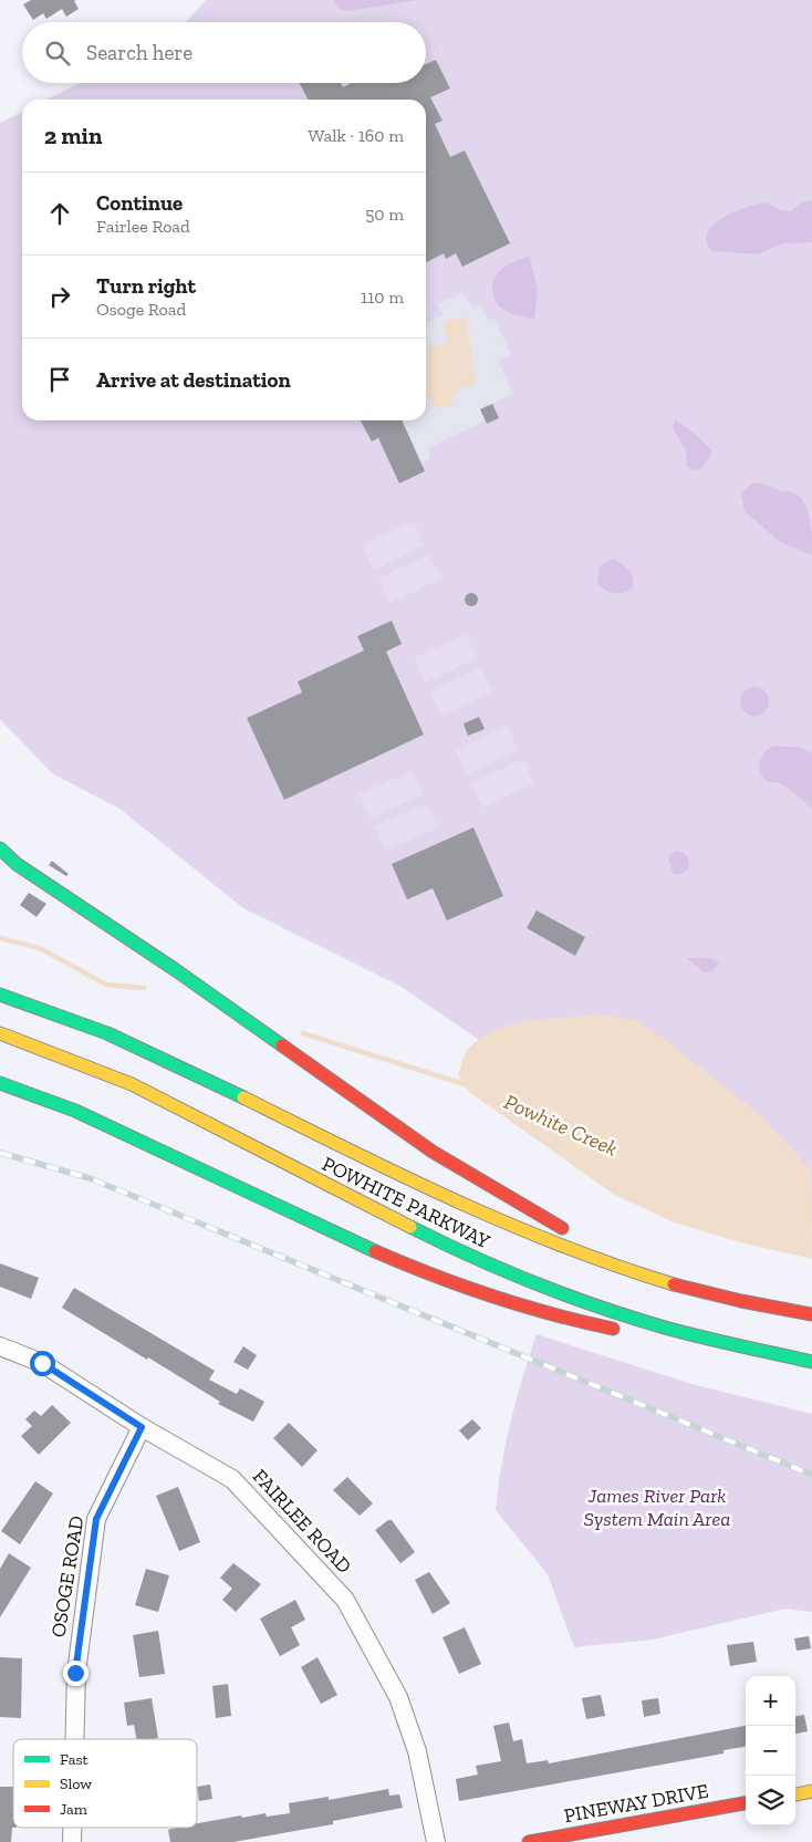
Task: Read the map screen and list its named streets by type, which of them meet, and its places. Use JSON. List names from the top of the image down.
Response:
{
  "streets": {
    "main road": ["POWHITE PARKWAY", "PINEWAY DRIVE"],
    "street": ["FAIRLEE ROAD", "OSOGE ROAD"]
  },
  "crossings": [
    ["FAIRLEE ROAD", "OSOGE ROAD"]
  ],
  "water": ["Powhite Creek"],
  "parks": ["James River Park System Main Area"],
  "legend": ["Fast", "Slow", "Jam"],
  "page": {
    "search": "Search here",
    "heading": ["2 min", "Walk · 160 m"],
    "list": [
      ["Continue", "Fairlee Road", "50 m"],
      ["Turn right", "Osoge Road", "110 m"],
      "Arrive at destination"
    ],
    "map_buttons": ["+", "−"]
  }
}
